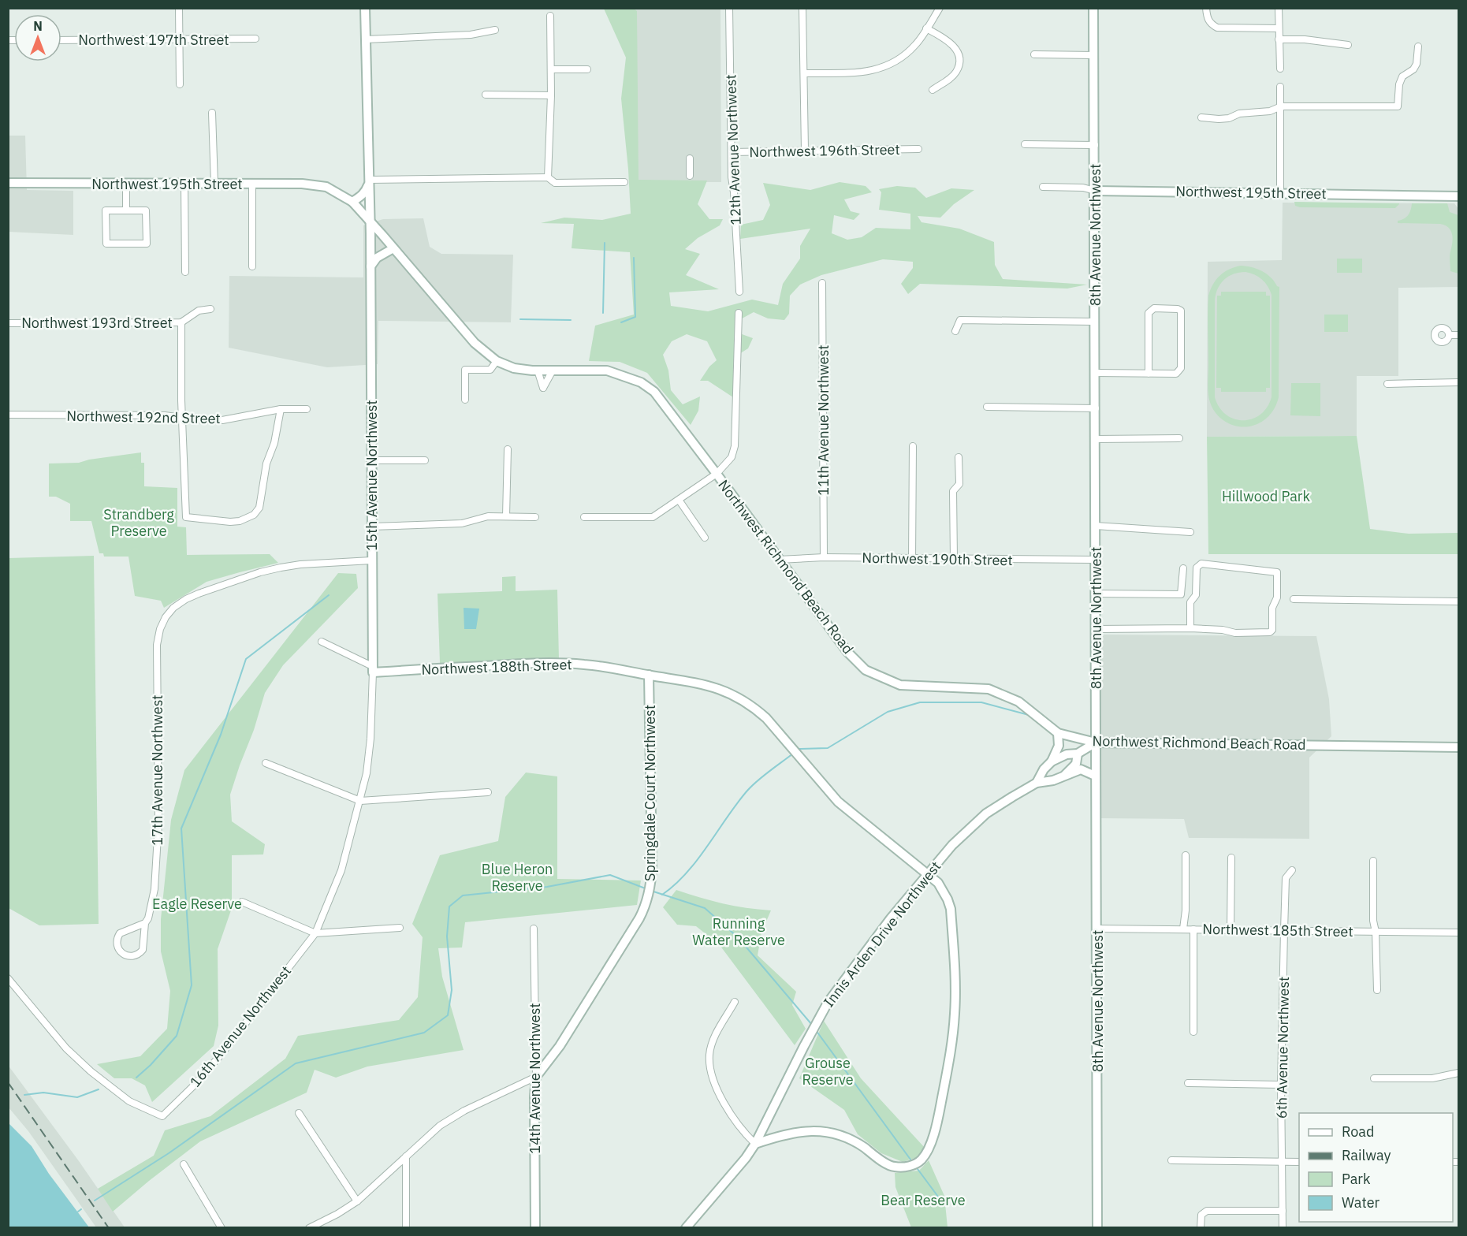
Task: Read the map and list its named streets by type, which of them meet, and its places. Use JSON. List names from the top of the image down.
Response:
{
  "streets": {
    "street": [
      "Northwest 197th Street",
      "12th Avenue Northwest",
      "Northwest 196th Street",
      "Northwest 195th Street",
      "8th Avenue Northwest",
      "Northwest 193rd Street",
      "Northwest 192nd Street",
      "11th Avenue Northwest",
      "15th Avenue Northwest",
      "Northwest 190th Street",
      "Northwest Richmond Beach Road",
      "Northwest 188th Street",
      "17th Avenue Northwest",
      "Springdale Court Northwest",
      "Northwest 185th Street",
      "Innis Arden Drive Northwest",
      "16th Avenue Northwest",
      "6th Avenue Northwest",
      "14th Avenue Northwest"
    ]
  },
  "crossings": [
    ["12th Avenue Northwest", "Northwest 196th Street"],
    ["Northwest 195th Street", "8th Avenue Northwest"],
    ["Northwest 195th Street", "Northwest Richmond Beach Road"],
    ["8th Avenue Northwest", "Northwest 190th Street"],
    ["8th Avenue Northwest", "Northwest Richmond Beach Road"],
    ["8th Avenue Northwest", "Northwest 185th Street"],
    ["8th Avenue Northwest", "Innis Arden Drive Northwest"],
    ["11th Avenue Northwest", "Northwest 190th Street"],
    ["15th Avenue Northwest", "Northwest Richmond Beach Road"],
    ["15th Avenue Northwest", "Northwest 188th Street"],
    ["15th Avenue Northwest", "17th Avenue Northwest"],
    ["15th Avenue Northwest", "16th Avenue Northwest"],
    ["Northwest 190th Street", "Northwest Richmond Beach Road"],
    ["Northwest Richmond Beach Road", "Innis Arden Drive Northwest"],
    ["Northwest 188th Street", "Springdale Court Northwest"],
    ["Northwest 188th Street", "Innis Arden Drive Northwest"],
    ["Springdale Court Northwest", "14th Avenue Northwest"],
    ["Northwest 185th Street", "6th Avenue Northwest"]
  ],
  "parks": [
    "Hillwood Park",
    "Strandberg Preserve",
    "Blue Heron Reserve",
    "Eagle Reserve",
    "Running Water Reserve",
    "Grouse Reserve",
    "Bear Reserve"
  ],
  "legend": [
    "Road",
    "Railway",
    "Park",
    "Water"
  ],
  "north": "top"
}
